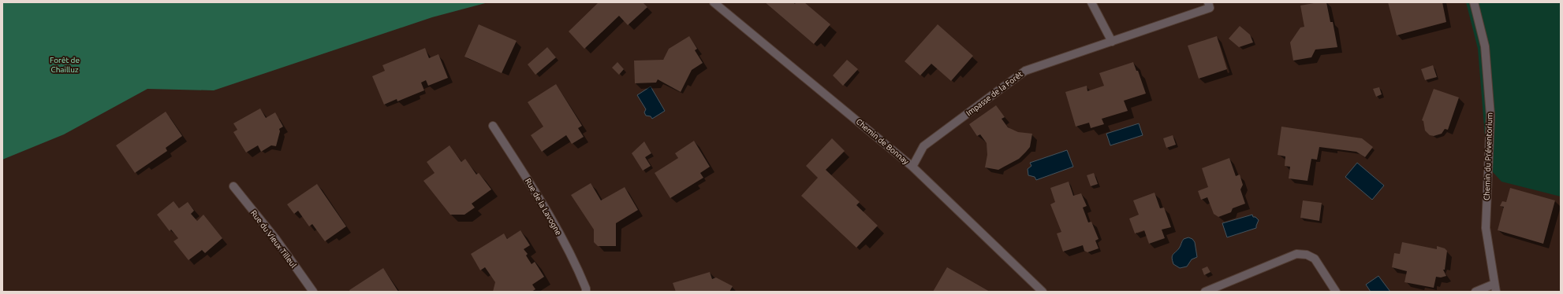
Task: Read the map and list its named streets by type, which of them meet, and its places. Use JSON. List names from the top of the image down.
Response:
{
  "streets": {
    "street": [
      "Impasse de la Forêt",
      "Chemin de Bonnay",
      "Chemin du Préventorium",
      "Rue de la Lavogne",
      "Rue du Vieux Tilleul"
    ]
  },
  "crossings": [
    ["Impasse de la Forêt", "Chemin de Bonnay"]
  ],
  "parks": ["Forêt de Chailluz"]
}
